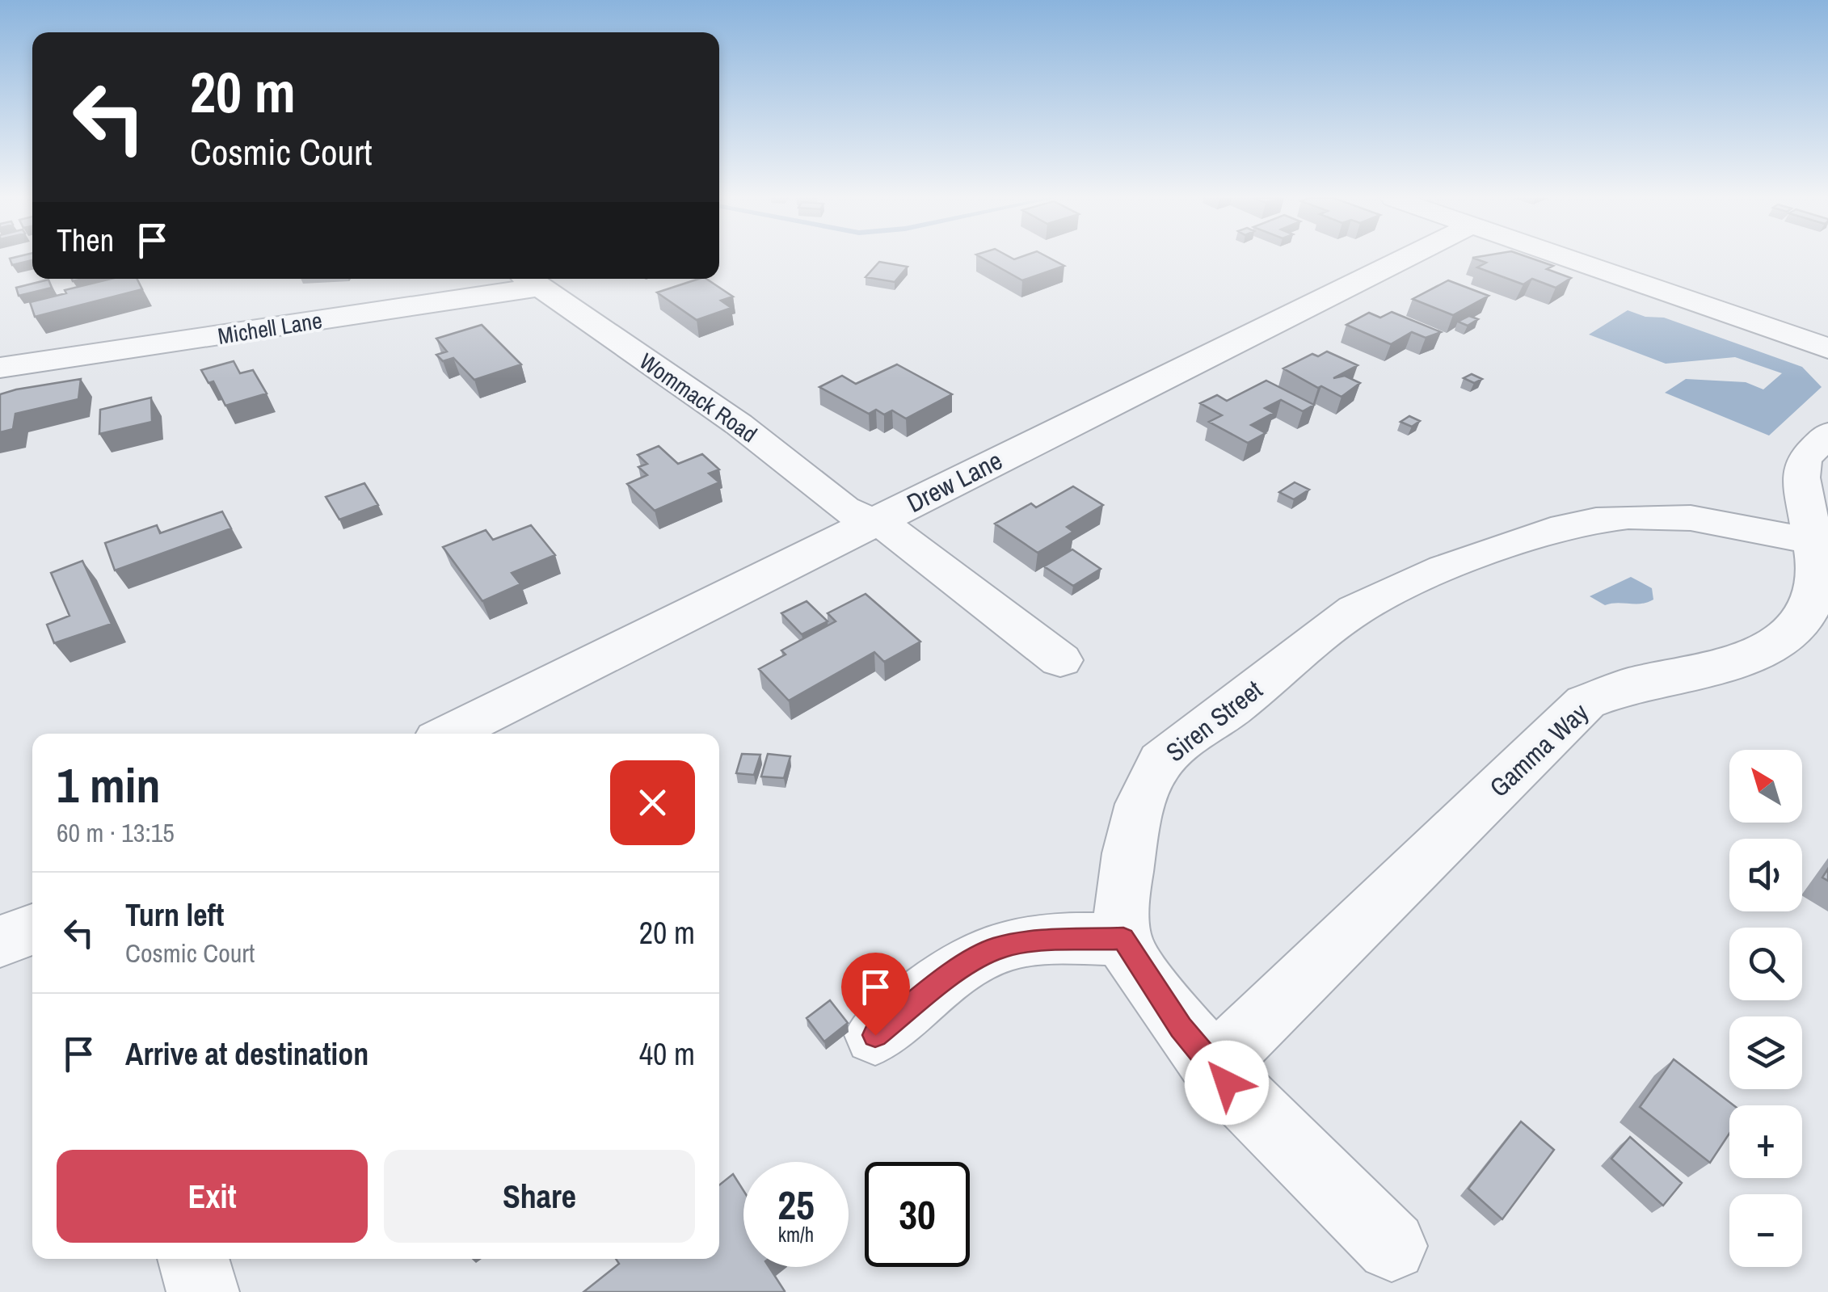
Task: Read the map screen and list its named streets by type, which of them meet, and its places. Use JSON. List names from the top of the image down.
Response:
{
  "streets": {
    "street": [
      "Michell Lane",
      "Wommack Road",
      "Drew Lane",
      "Siren Street",
      "Gamma Way"
    ]
  },
  "crossings": [
    ["Michell Lane", "Wommack Road"],
    ["Wommack Road", "Drew Lane"],
    ["Siren Street", "Gamma Way"]
  ],
  "north": "top left",
  "page": {
    "turn": ["20 m", "Cosmic Court"],
    "then": "Then",
    "heading": ["1 min", "60 m · 13:15"],
    "map_buttons": ["+", "−"],
    "list": [
      {
        "name": "Turn left",
        "note": "Cosmic Court",
        "value": "20 m"
      },
      {
        "name": "Arrive at destination",
        "value": "40 m"
      }
    ],
    "buttons": ["Exit", "Share"],
    "speed": "25 km/h",
    "limit": "30"
  }
}
